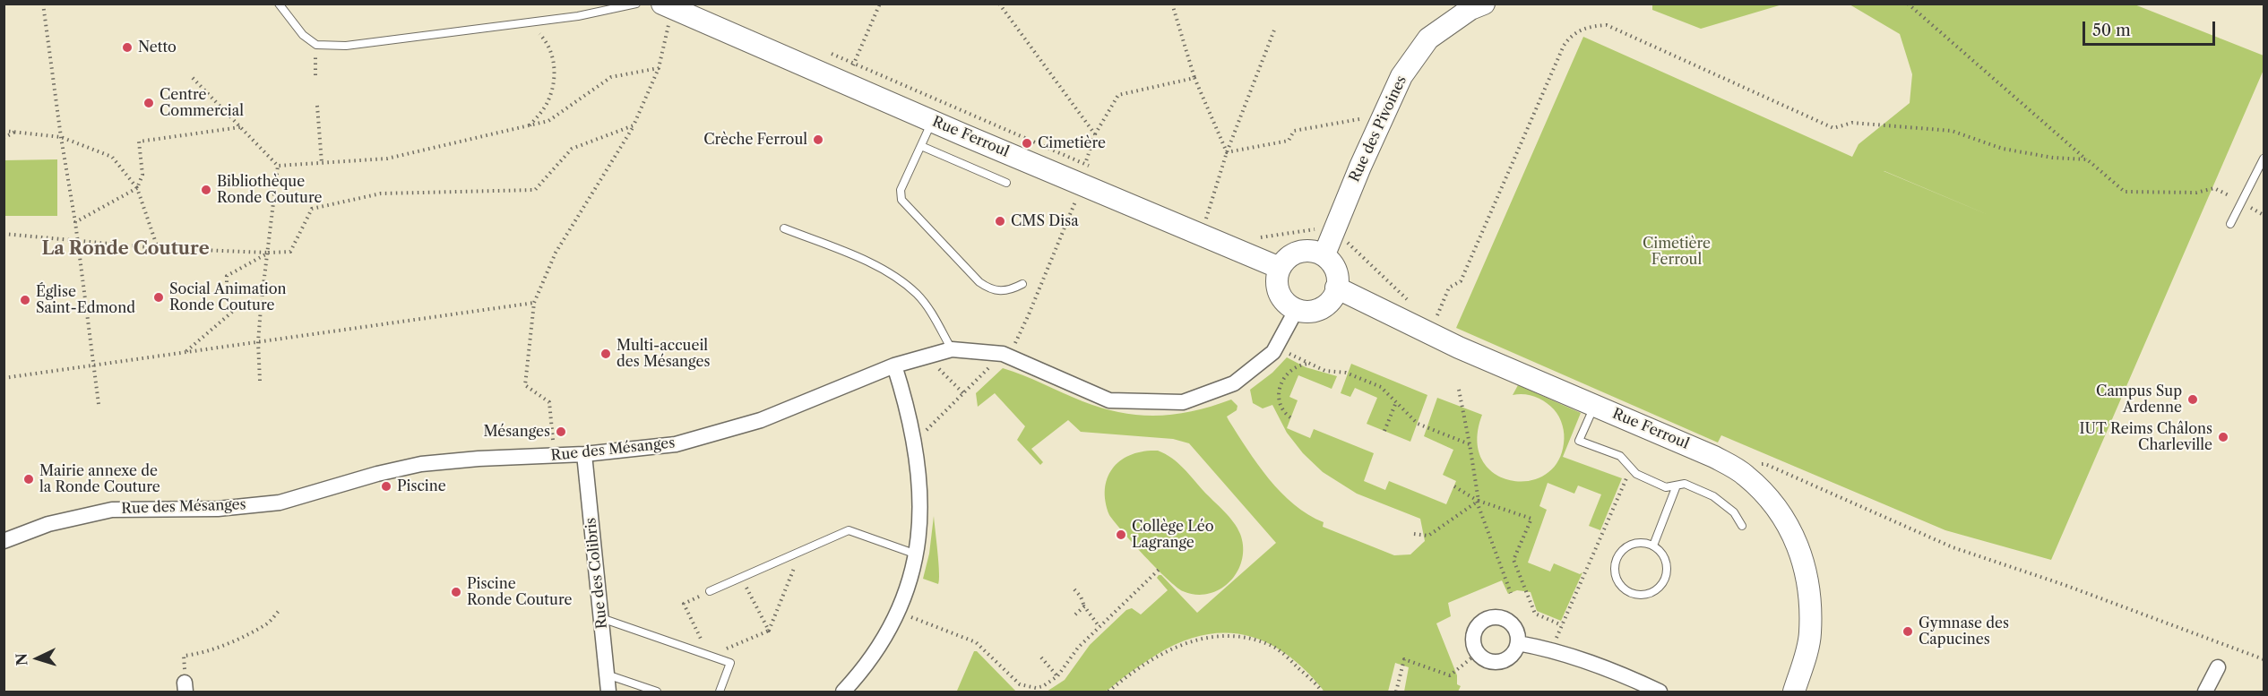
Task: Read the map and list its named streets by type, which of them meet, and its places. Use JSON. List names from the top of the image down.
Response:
{
  "streets": {
    "street": [
      "Rue des Pivoines",
      "Rue Ferroul",
      "Rue des Mésanges",
      "Rue des Colibris"
    ]
  },
  "crossings": [
    ["Rue des Pivoines", "Rue Ferroul"],
    ["Rue des Pivoines", "Rue des Mésanges"],
    ["Rue Ferroul", "Rue des Mésanges"],
    ["Rue des Mésanges", "Rue des Colibris"]
  ],
  "districts": ["La Ronde Couture"],
  "parks": ["Cimetière Ferroul"],
  "places": [
    "Netto",
    "Centre Commercial",
    "Crèche Ferroul",
    "Cimetière",
    "Bibliothèque Ronde Couture",
    "CMS Disa",
    "Social Animation Ronde Couture",
    "Église Saint-Edmond",
    "Multi-accueil des Mésanges",
    "Campus Sup Ardenne",
    "Mésanges",
    "IUT Reims Châlons Charleville",
    "Mairie annexe de la Ronde Couture",
    "Piscine",
    "Collège Léo Lagrange",
    "Piscine Ronde Couture",
    "Gymnase des Capucines"
  ],
  "scale_bar": "50 m",
  "north": "left"
}
